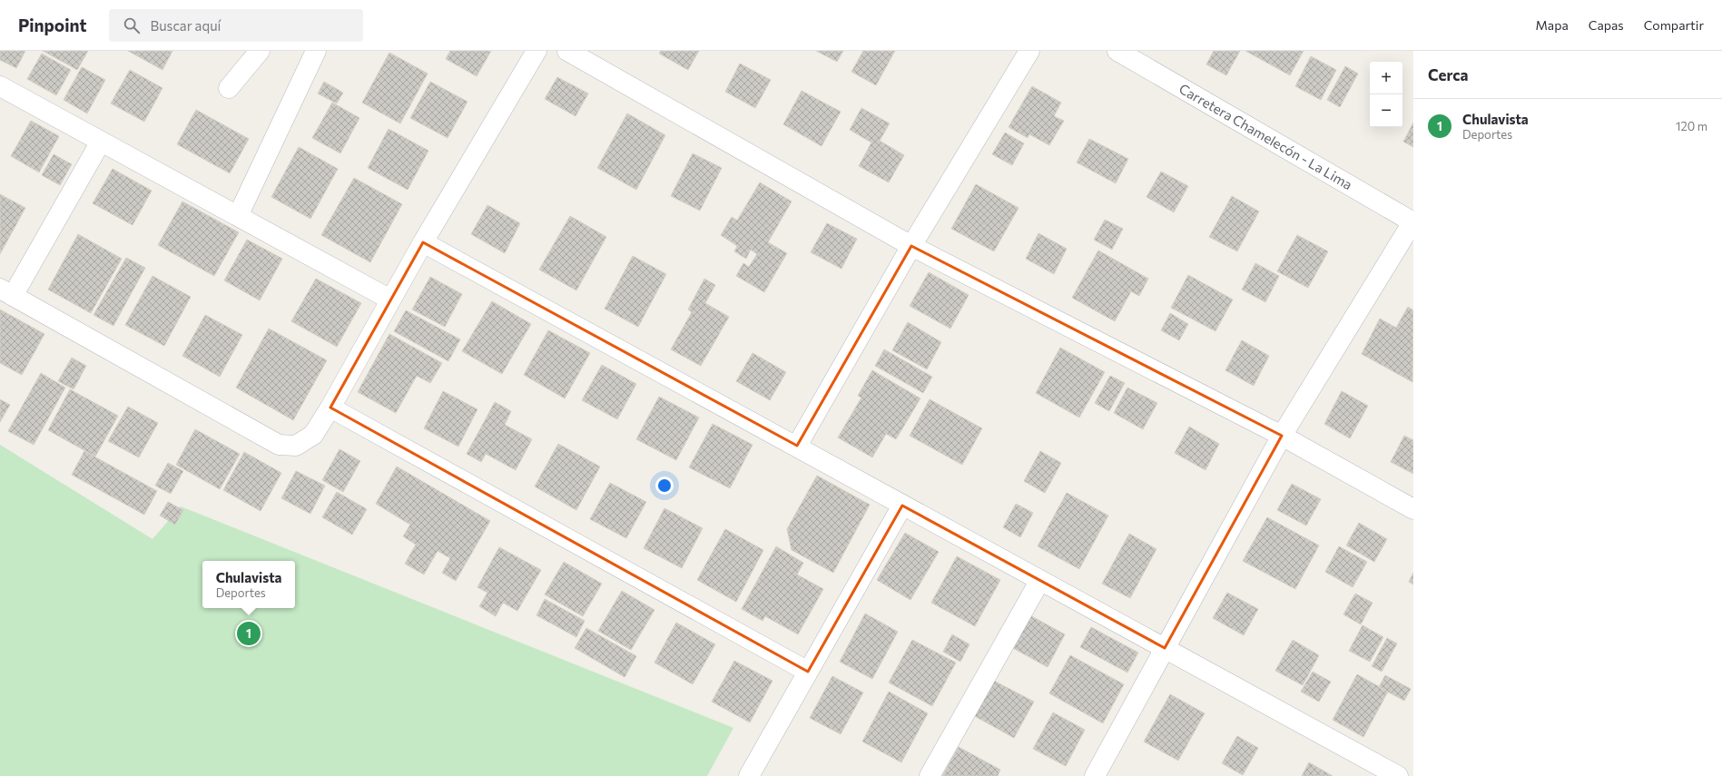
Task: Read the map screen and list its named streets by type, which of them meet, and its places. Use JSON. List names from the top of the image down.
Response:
{
  "streets": {
    "street": ["Carretera Chamelecón - La Lima"]
  },
  "page": {
    "header": "Pinpoint",
    "search": "Buscar aquí",
    "nav": ["Mapa", "Capas", "Compartir"],
    "heading": "Cerca",
    "map_buttons": ["+", "−"],
    "list": [
      {
        "mark": "1",
        "name": "Chulavista",
        "note": "Deportes",
        "value": "120 m"
      }
    ],
    "popup": ["Chulavista", "Deportes"],
    "pins": "1"
  }
}
